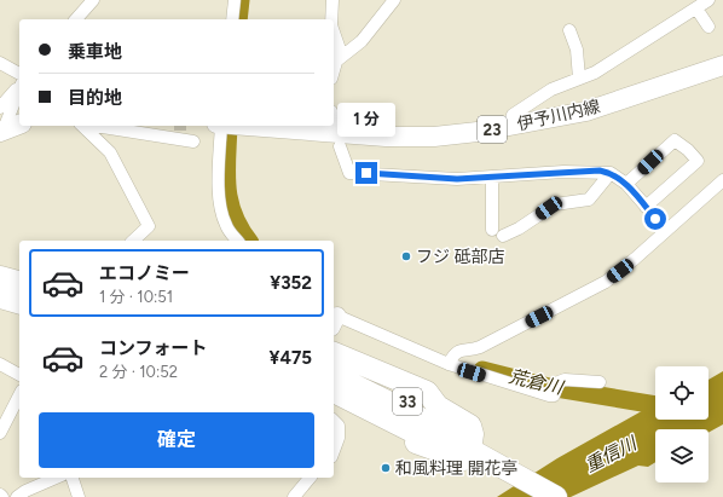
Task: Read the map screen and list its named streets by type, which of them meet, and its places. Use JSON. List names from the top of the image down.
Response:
{
  "streets": {
    "highway": ["33"],
    "main road": ["伊予川内線", "23"]
  },
  "water": ["荒倉川", "重信川"],
  "places": ["フジ 砥部店", "和風料理 開花亭"],
  "page": {
    "banner": ["乗車地", "目的地"],
    "bubble": "1 分",
    "list": [
      {
        "name": "エコノミー",
        "note": "1 分 · 10:51",
        "value": "¥352"
      },
      {
        "name": "コンフォート",
        "note": "2 分 · 10:52",
        "value": "¥475"
      }
    ],
    "buttons": "確定"
  }
}
